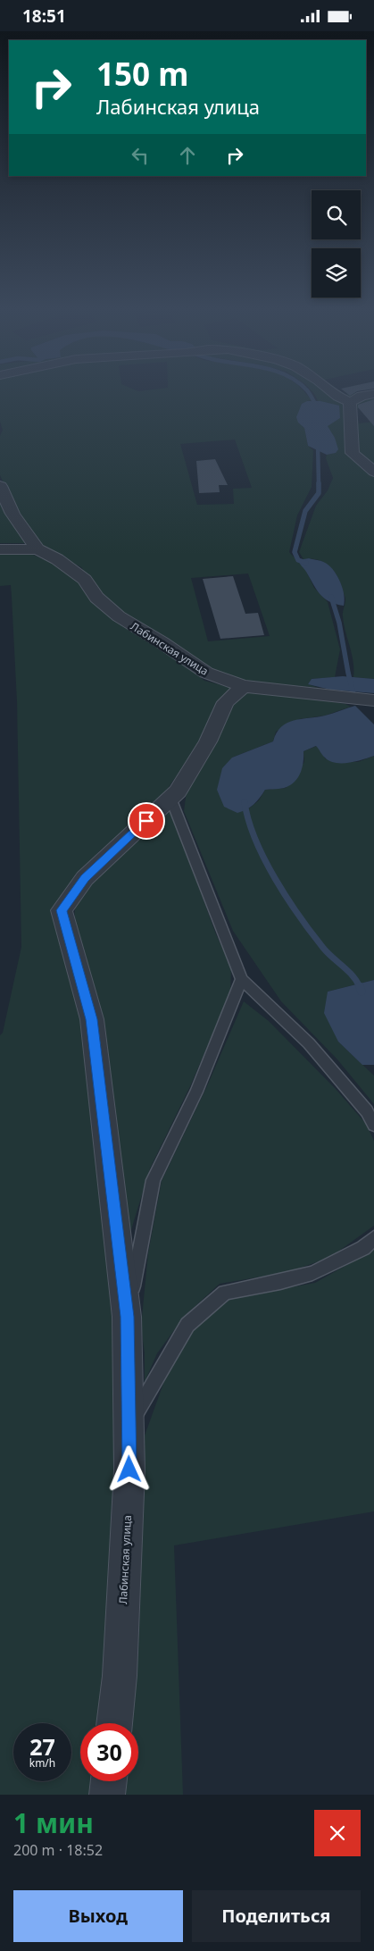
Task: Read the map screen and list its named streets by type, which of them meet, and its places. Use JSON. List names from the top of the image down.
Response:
{
  "streets": {
    "street": ["Лабинская улица"]
  },
  "page": {
    "status": "18:51",
    "turn": ["150 m", "Лабинская улица"],
    "speed": "27 km/h",
    "limit": "30",
    "heading": ["1 мин", "200 m · 18:52"],
    "buttons": ["Выход", "Поделиться"]
  }
}
